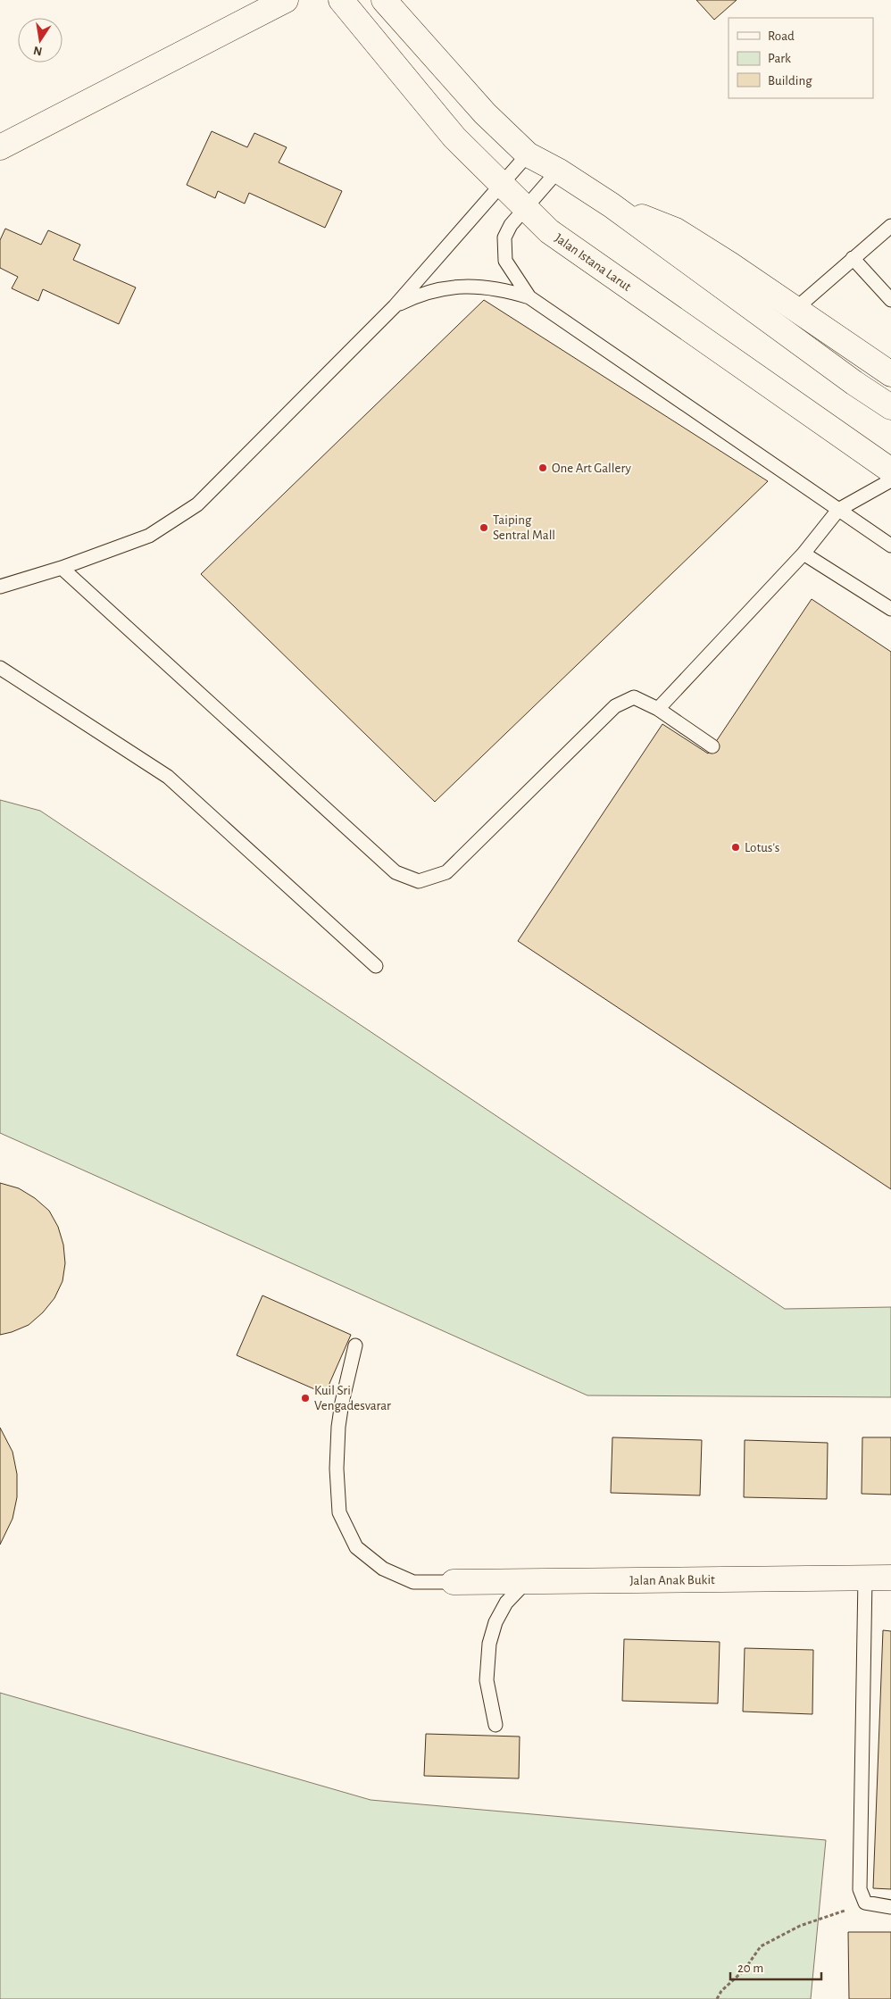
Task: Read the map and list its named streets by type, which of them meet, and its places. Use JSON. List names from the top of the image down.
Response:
{
  "streets": {
    "main road": ["Jalan Istana Larut", "Jalan Anak Bukit"]
  },
  "places": [
    "One Art Gallery",
    "Taiping Sentral Mall",
    "Lotus's",
    "Kuil Sri Vengadesvarar"
  ],
  "legend": ["Road", "Park", "Building"],
  "scale_bar": "20 m",
  "north": "bottom"
}
